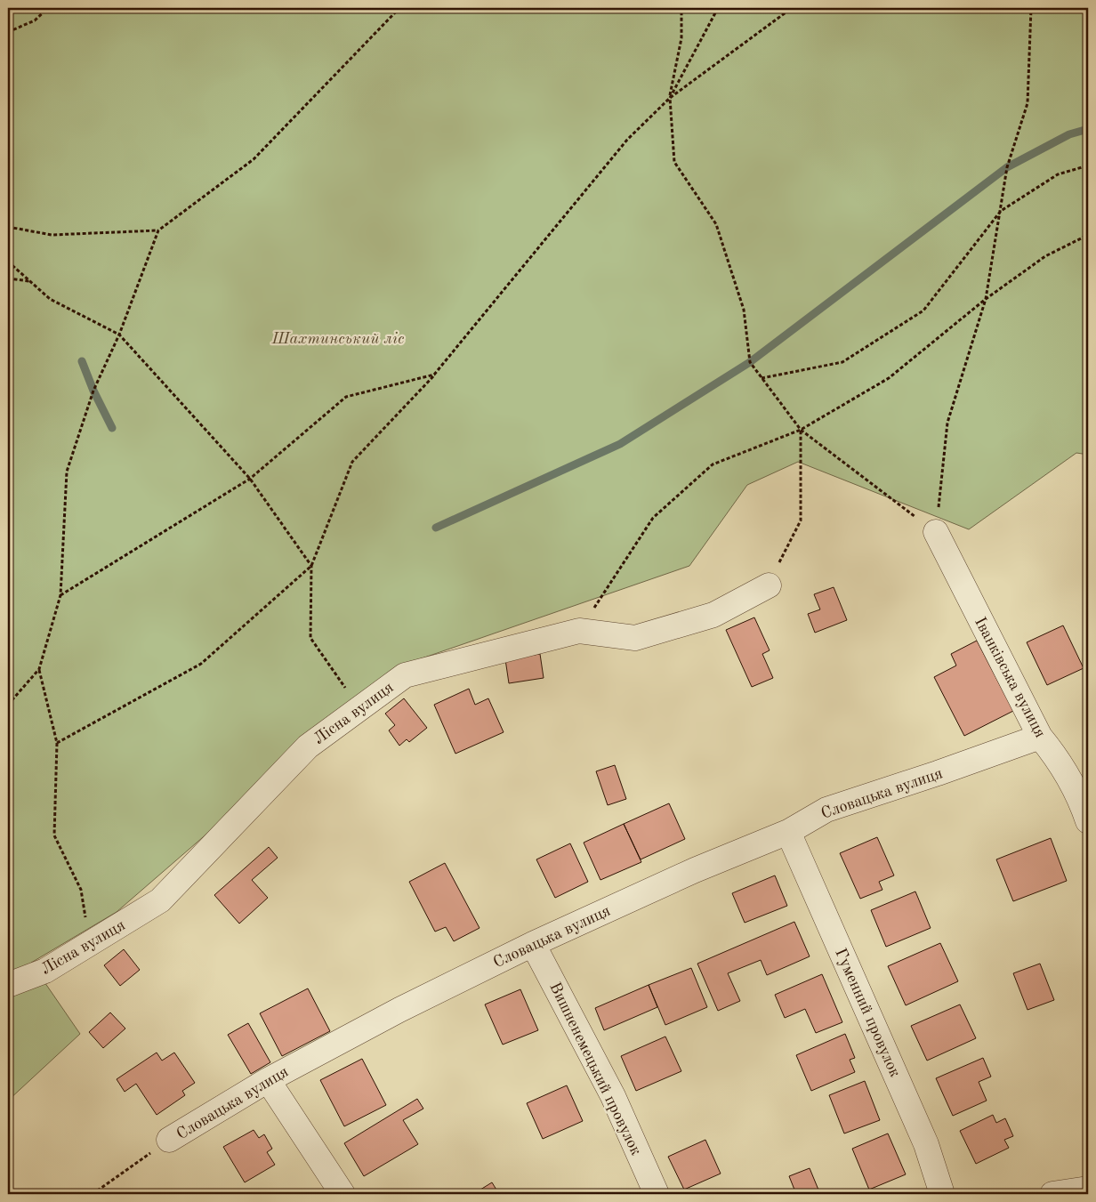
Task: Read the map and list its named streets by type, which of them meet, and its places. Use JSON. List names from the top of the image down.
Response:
{
  "streets": {
    "street": [
      "Іванківська вулиця",
      "Лісна вулиця",
      "Словацька вулиця",
      "Гуменний провулок",
      "Вишненемецький провулок"
    ]
  },
  "crossings": [
    ["Іванківська вулиця", "Словацька вулиця"],
    ["Словацька вулиця", "Гуменний провулок"],
    ["Словацька вулиця", "Вишненемецький провулок"]
  ],
  "parks": ["Шахтинський ліс"]
}
